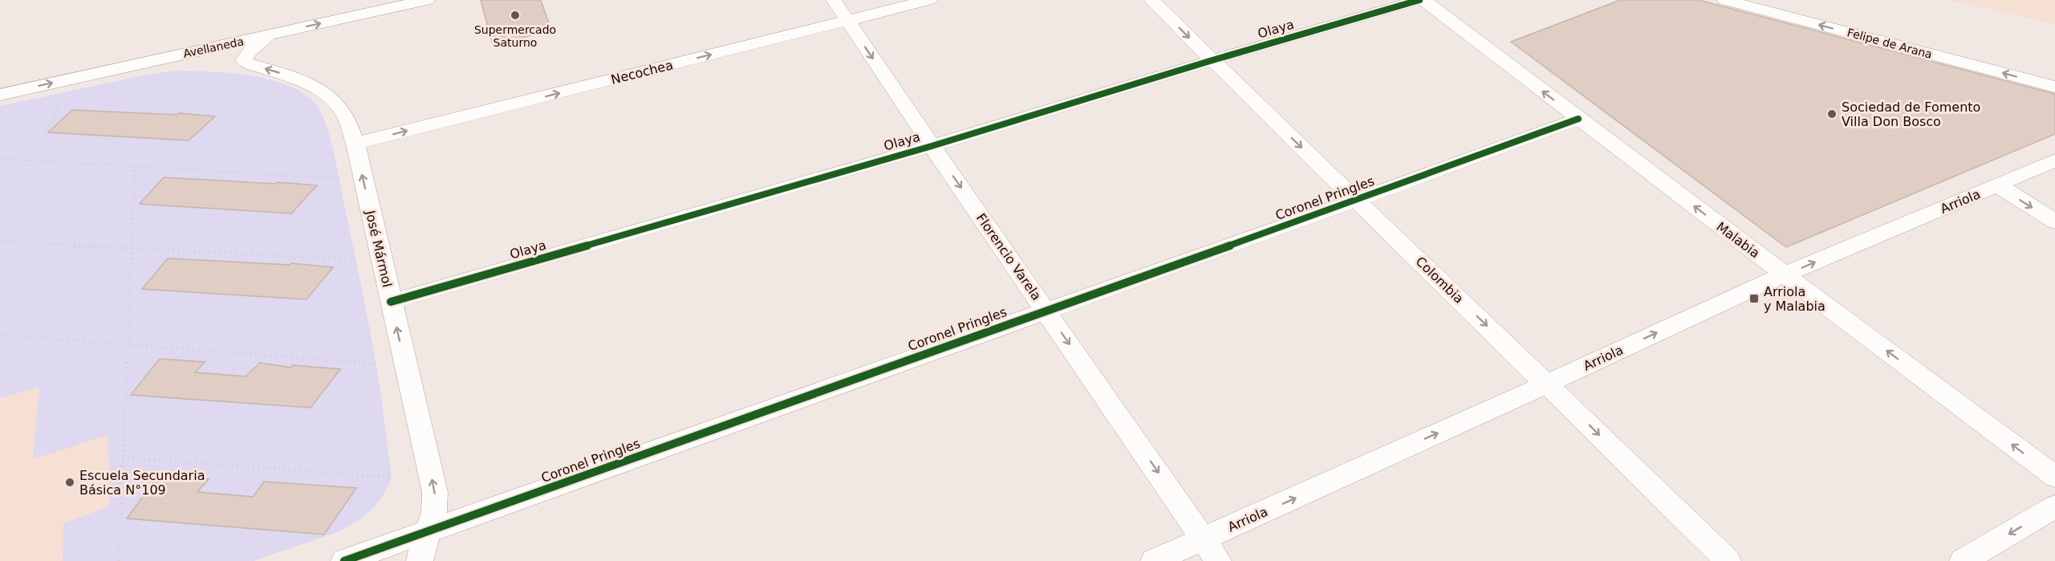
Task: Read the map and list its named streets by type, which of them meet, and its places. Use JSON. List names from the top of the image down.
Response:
{
  "streets": {
    "street": [
      "Olaya",
      "Felipe de Arana",
      "Avellaneda",
      "Necochea",
      "Coronel Pringles",
      "Arriola",
      "Malabia",
      "José Mármol",
      "Florencio Varela",
      "Colombia"
    ]
  },
  "crossings": [
    ["Olaya", "José Mármol"],
    ["Olaya", "Florencio Varela"],
    ["Olaya", "Colombia"],
    ["Avellaneda", "José Mármol"],
    ["Necochea", "José Mármol"],
    ["Necochea", "Florencio Varela"],
    ["Coronel Pringles", "Malabia"],
    ["Coronel Pringles", "José Mármol"],
    ["Coronel Pringles", "Florencio Varela"],
    ["Coronel Pringles", "Colombia"],
    ["Arriola", "Malabia"],
    ["Arriola", "Florencio Varela"],
    ["Arriola", "Colombia"]
  ],
  "one_way": [
    "Felipe de Arana",
    "Avellaneda",
    "Necochea",
    "Arriola",
    "Malabia",
    "José Mármol",
    "Florencio Varela",
    "Colombia"
  ],
  "places": {
    "other": ["Supermercado Saturno", "Sociedad de Fomento Villa Don Bosco", "Escuela Secundaria Básica N°109"],
    "transit": ["Arriola y Malabia"]
  }
}
